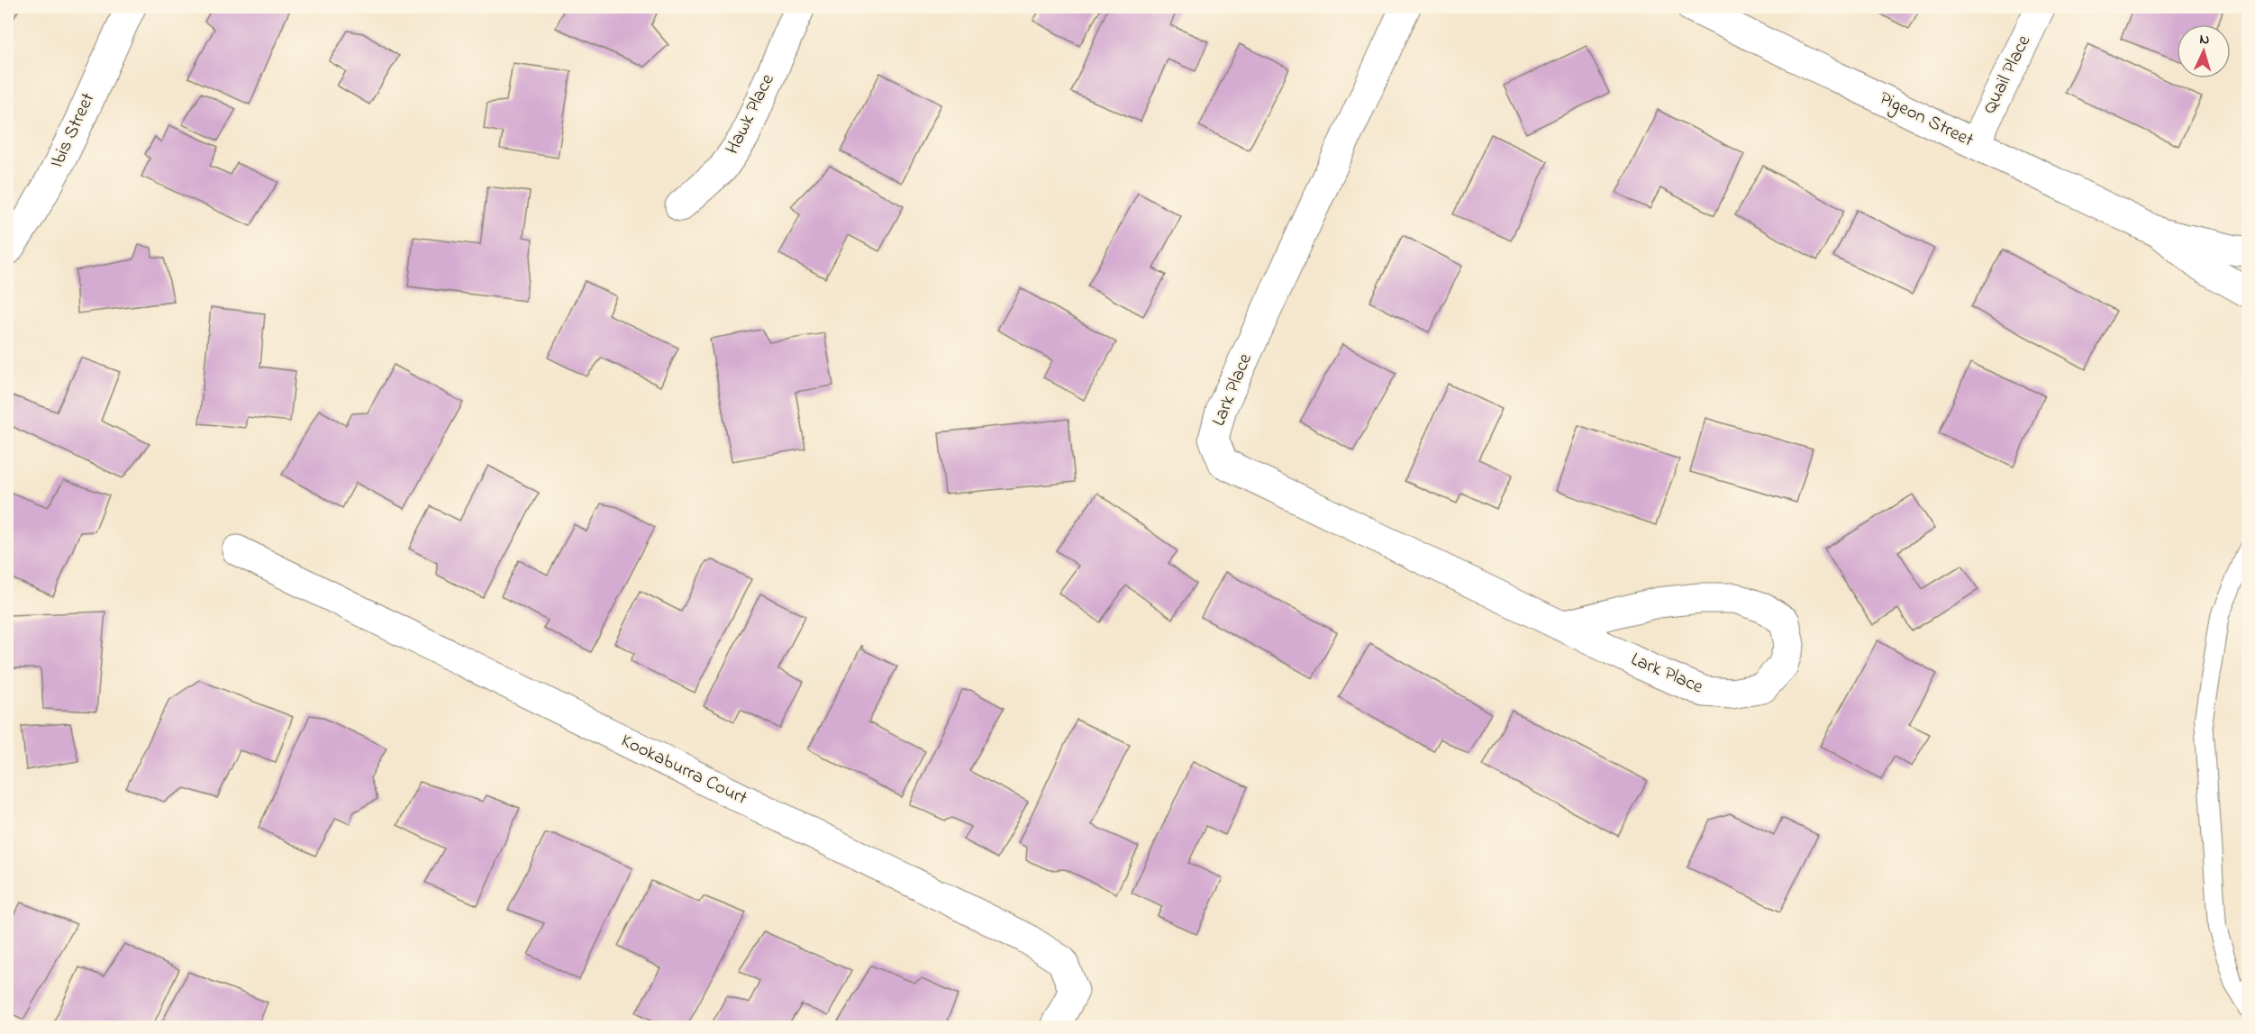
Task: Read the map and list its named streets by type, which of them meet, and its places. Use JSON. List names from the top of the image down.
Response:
{
  "streets": {
    "street": [
      "Quail Place",
      "Hawk Place",
      "Pigeon Street",
      "Ibis Street",
      "Lark Place",
      "Kookaburra Court"
    ]
  },
  "crossings": [
    ["Quail Place", "Pigeon Street"]
  ],
  "north": "top"
}
